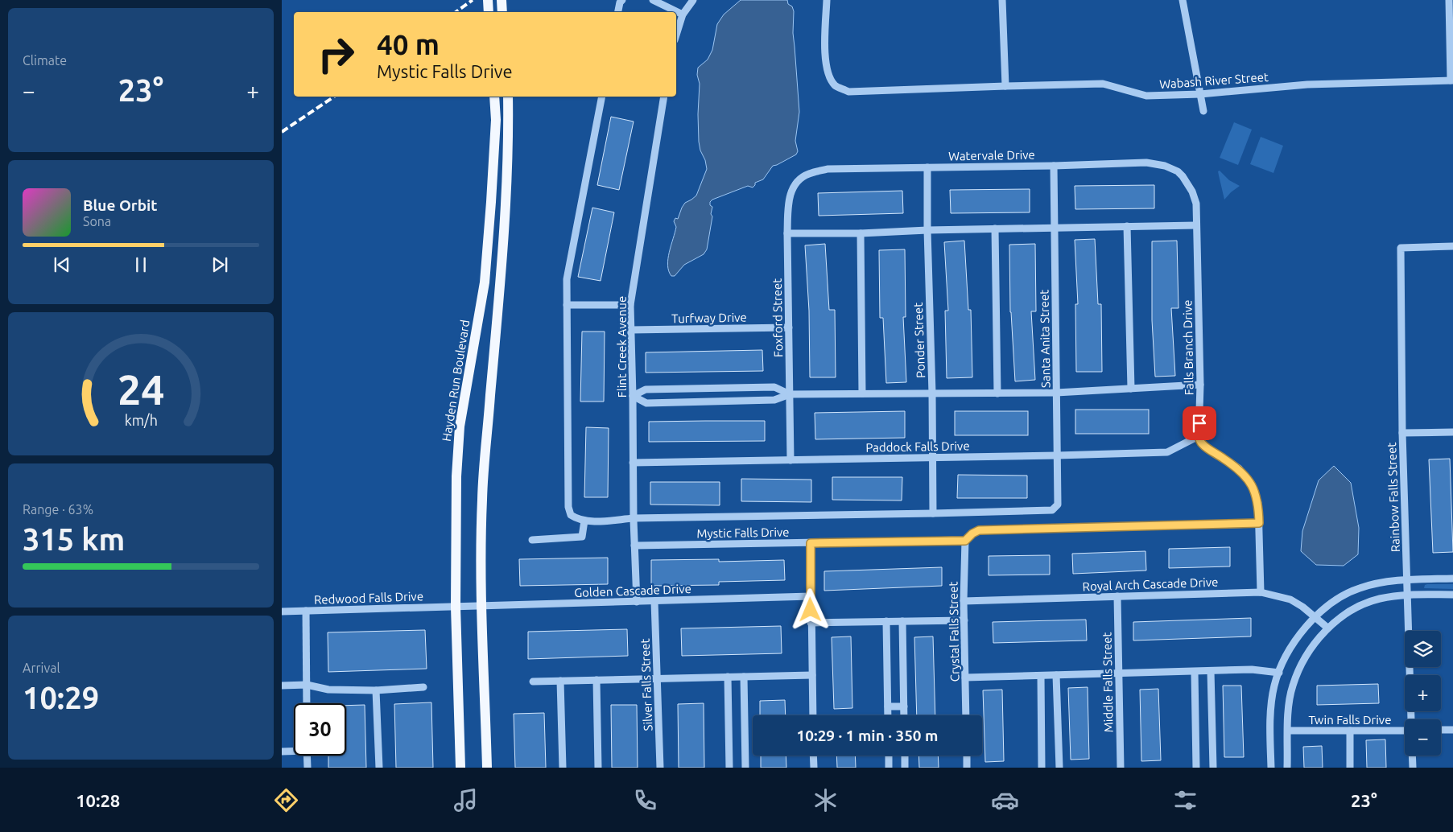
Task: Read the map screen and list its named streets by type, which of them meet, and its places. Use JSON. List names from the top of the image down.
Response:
{
  "streets": {
    "main road": ["Hayden Run Boulevard"],
    "street": [
      "Wabash River Street",
      "Watervale Drive",
      "Turfway Drive",
      "Foxford Street",
      "Santa Anita Street",
      "Ponder Street",
      "Flint Creek Avenue",
      "Falls Branch Drive",
      "Paddock Falls Drive",
      "Rainbow Falls Street",
      "Mystic Falls Drive",
      "Royal Arch Cascade Drive",
      "Golden Cascade Drive",
      "Redwood Falls Drive",
      "Crystal Falls Street",
      "Middle Falls Street",
      "Silver Falls Street",
      "Twin Falls Drive"
    ]
  },
  "crossings": [
    ["Watervale Drive", "Foxford Street"],
    ["Watervale Drive", "Santa Anita Street"],
    ["Watervale Drive", "Ponder Street"],
    ["Watervale Drive", "Falls Branch Drive"],
    ["Turfway Drive", "Foxford Street"],
    ["Turfway Drive", "Flint Creek Avenue"],
    ["Foxford Street", "Paddock Falls Drive"],
    ["Santa Anita Street", "Ponder Street"],
    ["Santa Anita Street", "Paddock Falls Drive"],
    ["Ponder Street", "Paddock Falls Drive"],
    ["Flint Creek Avenue", "Paddock Falls Drive"],
    ["Flint Creek Avenue", "Mystic Falls Drive"],
    ["Flint Creek Avenue", "Golden Cascade Drive"],
    ["Falls Branch Drive", "Paddock Falls Drive"],
    ["Hayden Run Boulevard", "Golden Cascade Drive"],
    ["Hayden Run Boulevard", "Redwood Falls Drive"],
    ["Mystic Falls Drive", "Crystal Falls Street"],
    ["Royal Arch Cascade Drive", "Crystal Falls Street"],
    ["Royal Arch Cascade Drive", "Middle Falls Street"],
    ["Golden Cascade Drive", "Redwood Falls Drive"],
    ["Golden Cascade Drive", "Silver Falls Street"]
  ],
  "page": {
    "tile": [
      "Climate",
      ["Range · 63%", "315 km"],
      ["Arrival", "10:29"]
    ],
    "turn": ["40 m", "Mystic Falls Drive"],
    "heat": ["−", "23°", "+"],
    "song": ["Blue Orbit", "Sona"],
    "map_buttons": ["+", "−"],
    "limit": "30",
    "trip": "10:29 · 1 min · 350 m",
    "tabs": ["10:28", "23°"],
    "gauge": ["24", "km/h"]
  }
}
